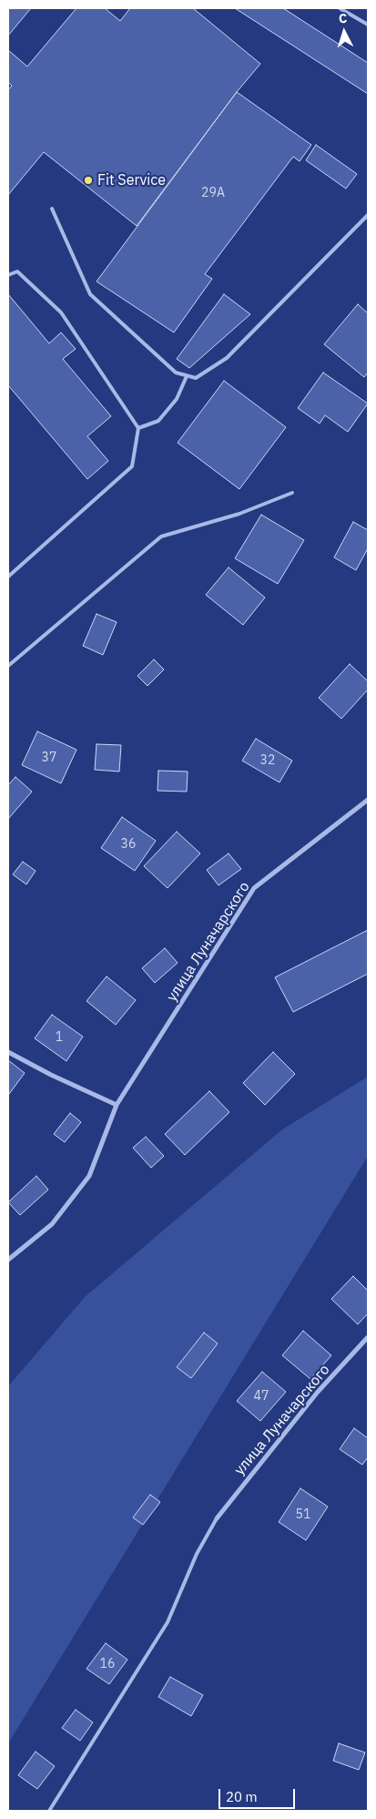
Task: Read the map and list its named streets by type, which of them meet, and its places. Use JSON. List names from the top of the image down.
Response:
{
  "streets": {
    "street": ["улица Луначарского"]
  },
  "places": ["Fit Service"],
  "house_numbers": [
    "29А",
    "37",
    "32",
    "36",
    "1",
    "47",
    "51",
    "16"
  ],
  "scale_bar": "20 m",
  "north": "top"
}
